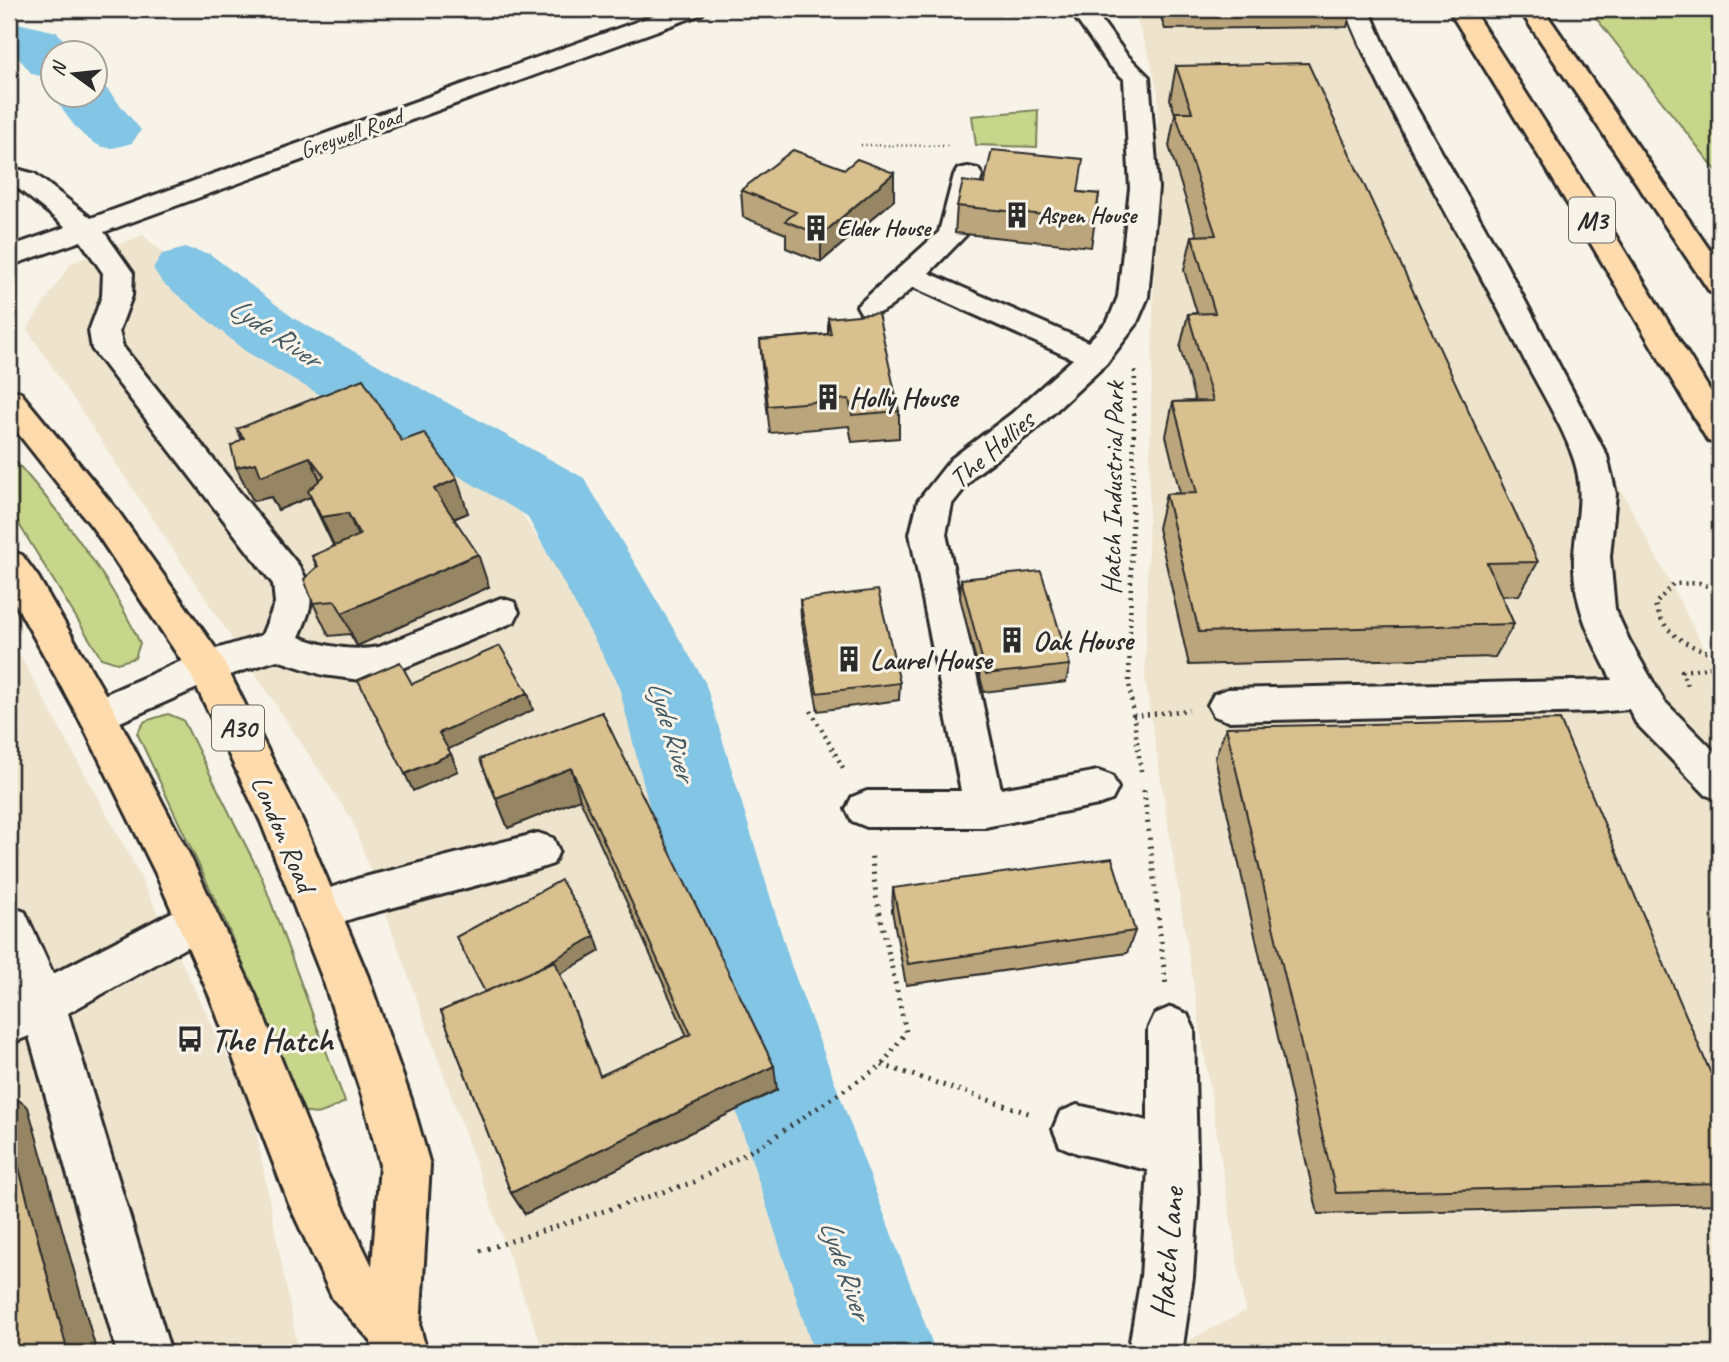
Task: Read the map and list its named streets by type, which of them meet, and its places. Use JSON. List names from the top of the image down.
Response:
{
  "streets": {
    "main road": ["M3", "A30", "London Road"],
    "street": ["Greywell Road", "The Hollies", "Hatch Lane"],
    "path": ["Hatch Industrial Park"]
  },
  "crossings": [
    ["Hatch Industrial Park", "Hatch Lane"]
  ],
  "water": ["Lyde River"],
  "places": {
    "building": [
      "Aspen House",
      "Elder House",
      "Holly House",
      "Oak House",
      "Laurel House"
    ],
    "bus stop": ["The Hatch"]
  },
  "north": "left"
}
